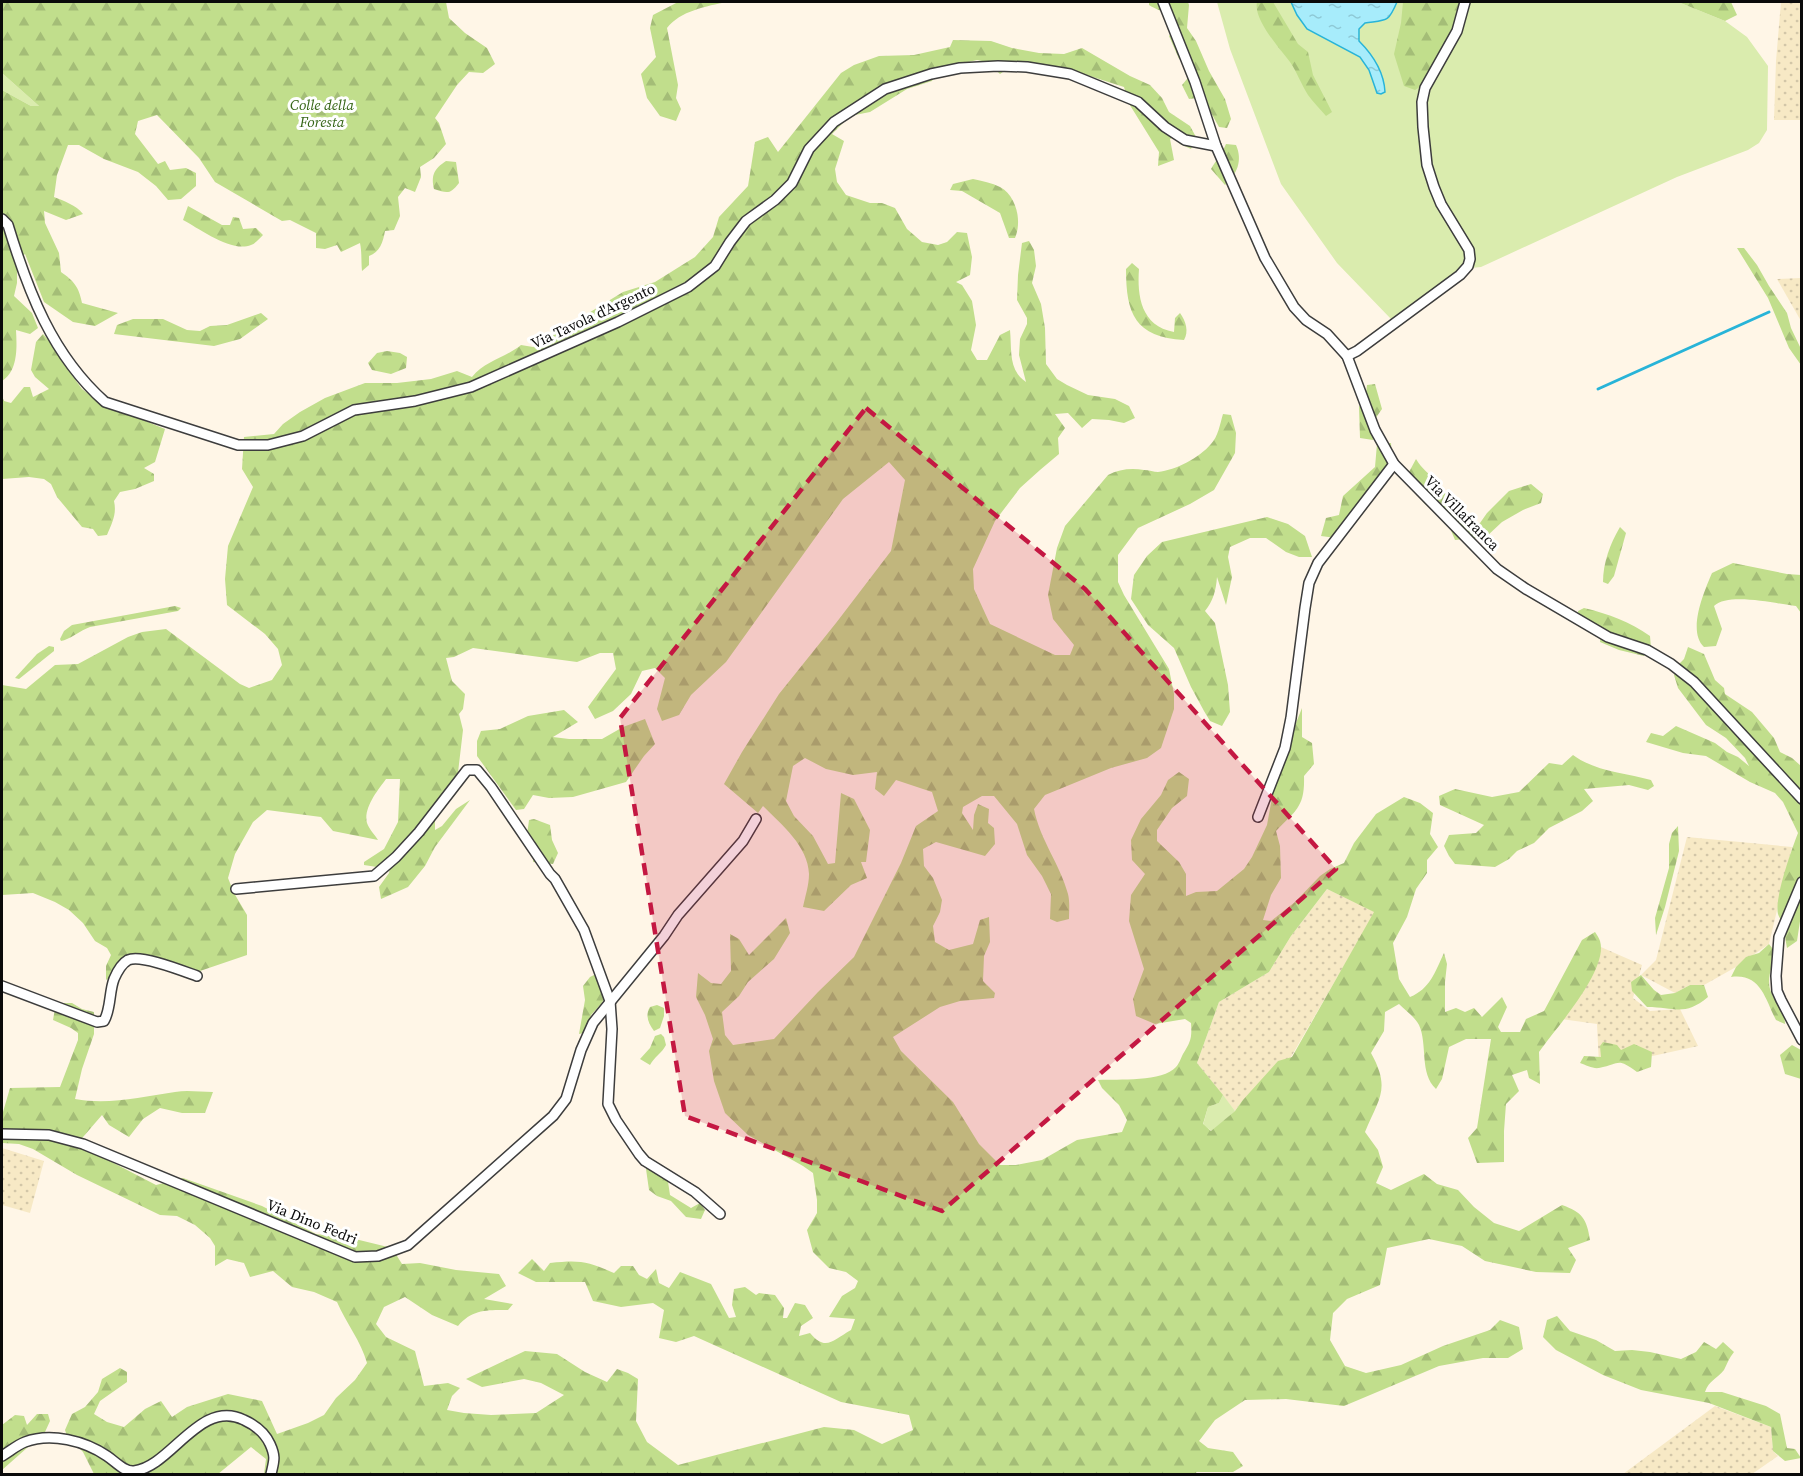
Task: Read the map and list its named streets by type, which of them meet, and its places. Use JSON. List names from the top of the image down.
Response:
{
  "streets": {
    "street": ["Via Tavola d'Argento", "Via Villafranca", "Via Dino Fedri"]
  },
  "crossings": [
    ["Via Tavola d'Argento", "Via Villafranca"]
  ],
  "parks": ["Colle della Foresta"]
}
